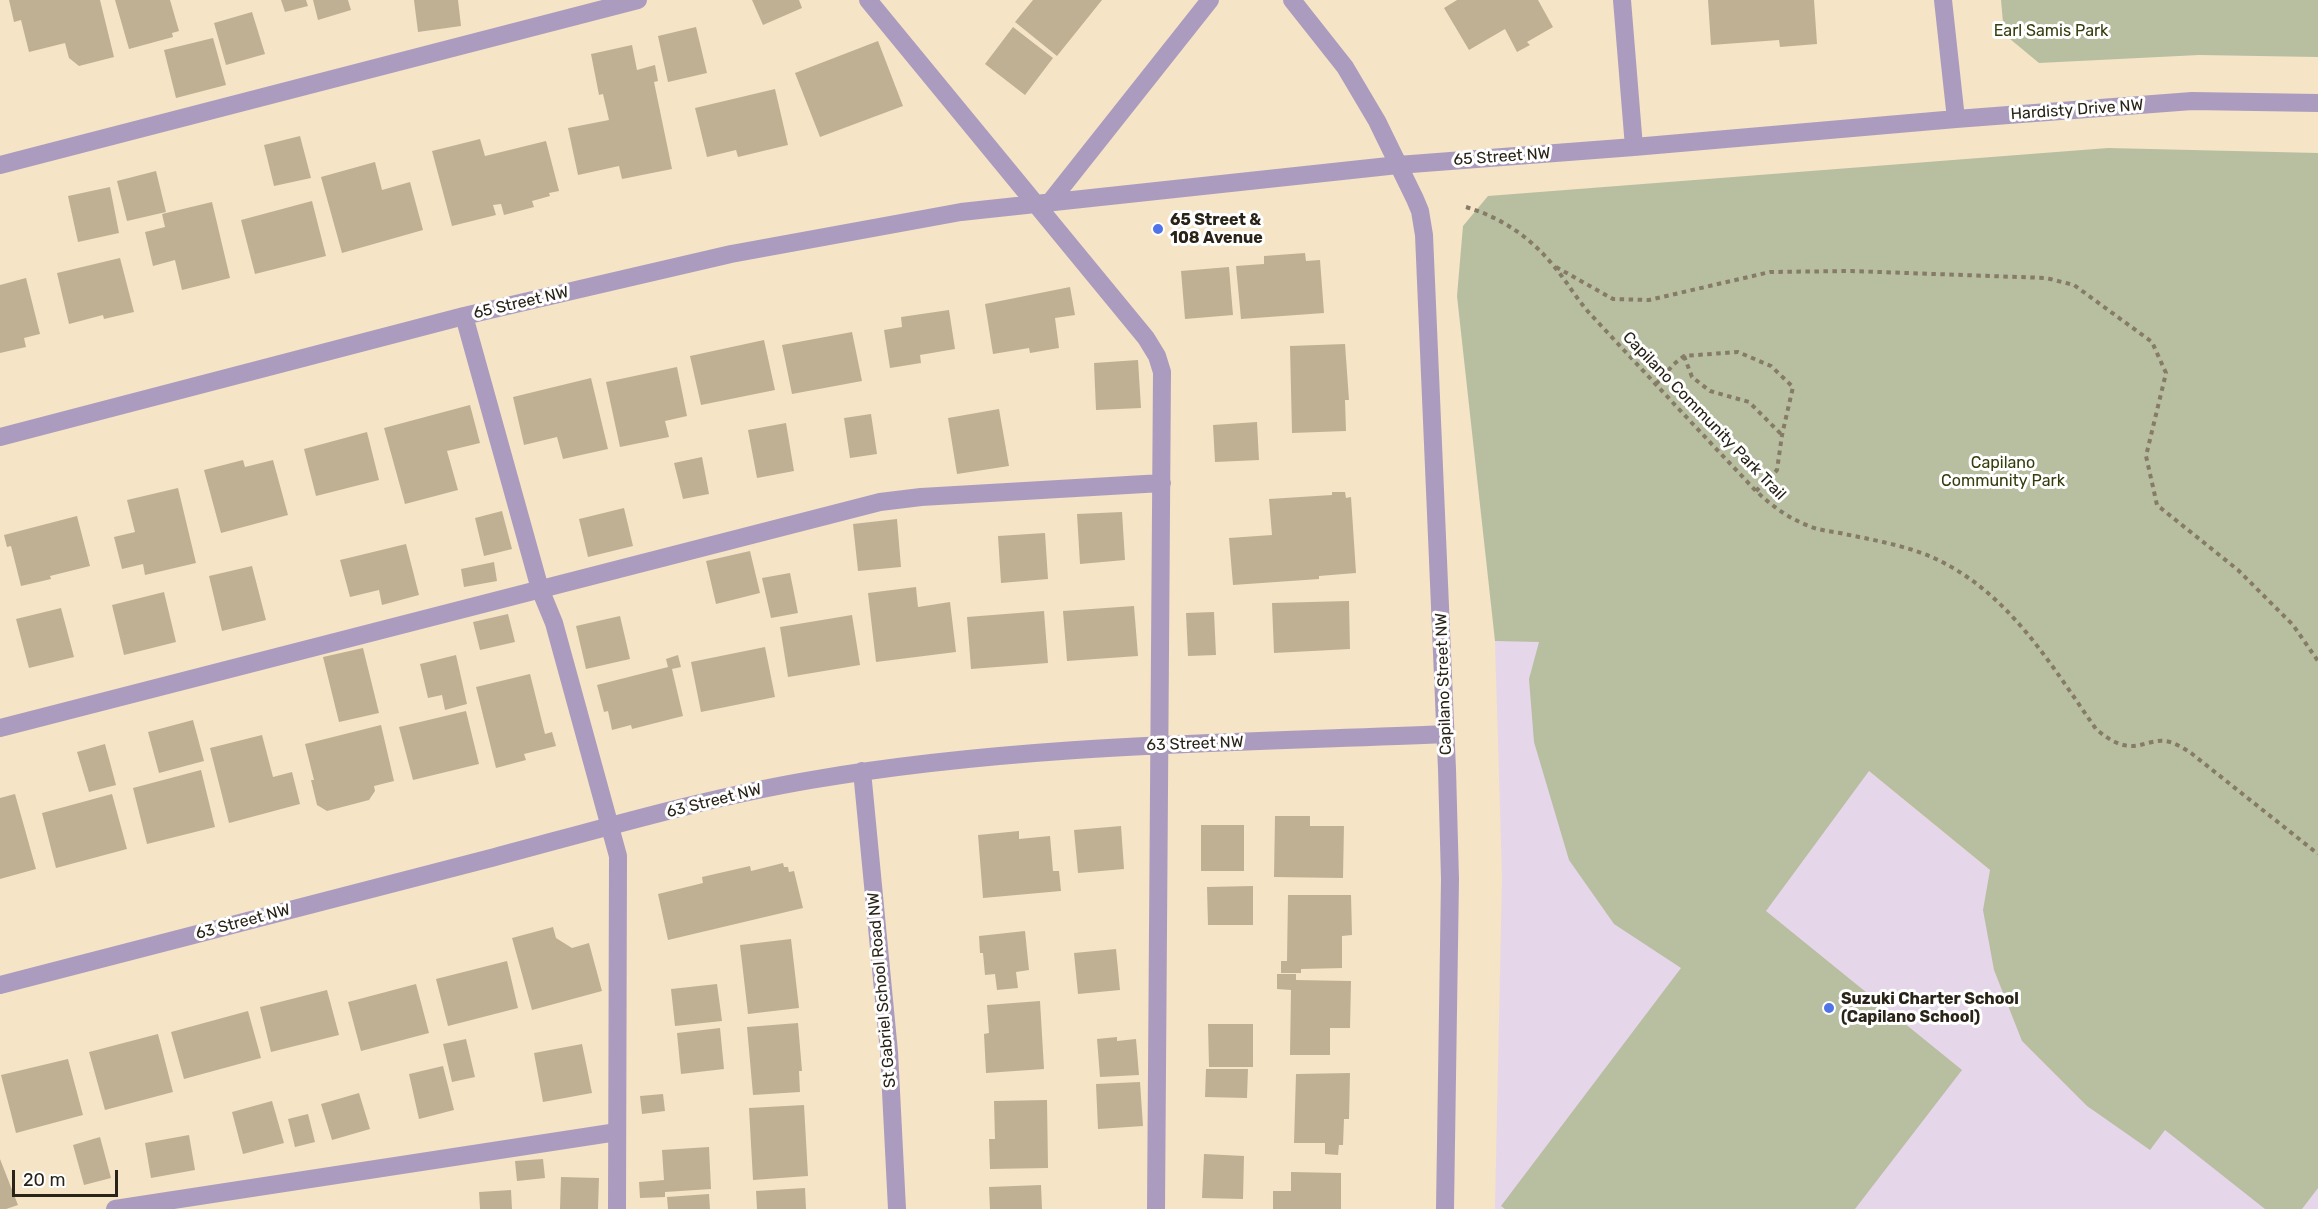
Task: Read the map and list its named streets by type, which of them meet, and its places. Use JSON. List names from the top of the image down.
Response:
{
  "streets": {
    "street": [
      "Hardisty Drive NW",
      "65 Street NW",
      "Capilano Street NW",
      "63 Street NW",
      "St Gabriel School Road NW"
    ],
    "path": ["Capilano Community Park Trail"]
  },
  "crossings": [
    ["Hardisty Drive NW", "65 Street NW"],
    ["65 Street NW", "Capilano Street NW"],
    ["Capilano Street NW", "63 Street NW"],
    ["63 Street NW", "St Gabriel School Road NW"]
  ],
  "parks": ["Earl Samis Park", "Capilano Community Park"],
  "places": ["65 Street & 108 Avenue", "Suzuki Charter School (Capilano School)"],
  "scale_bar": "20 m"
}
